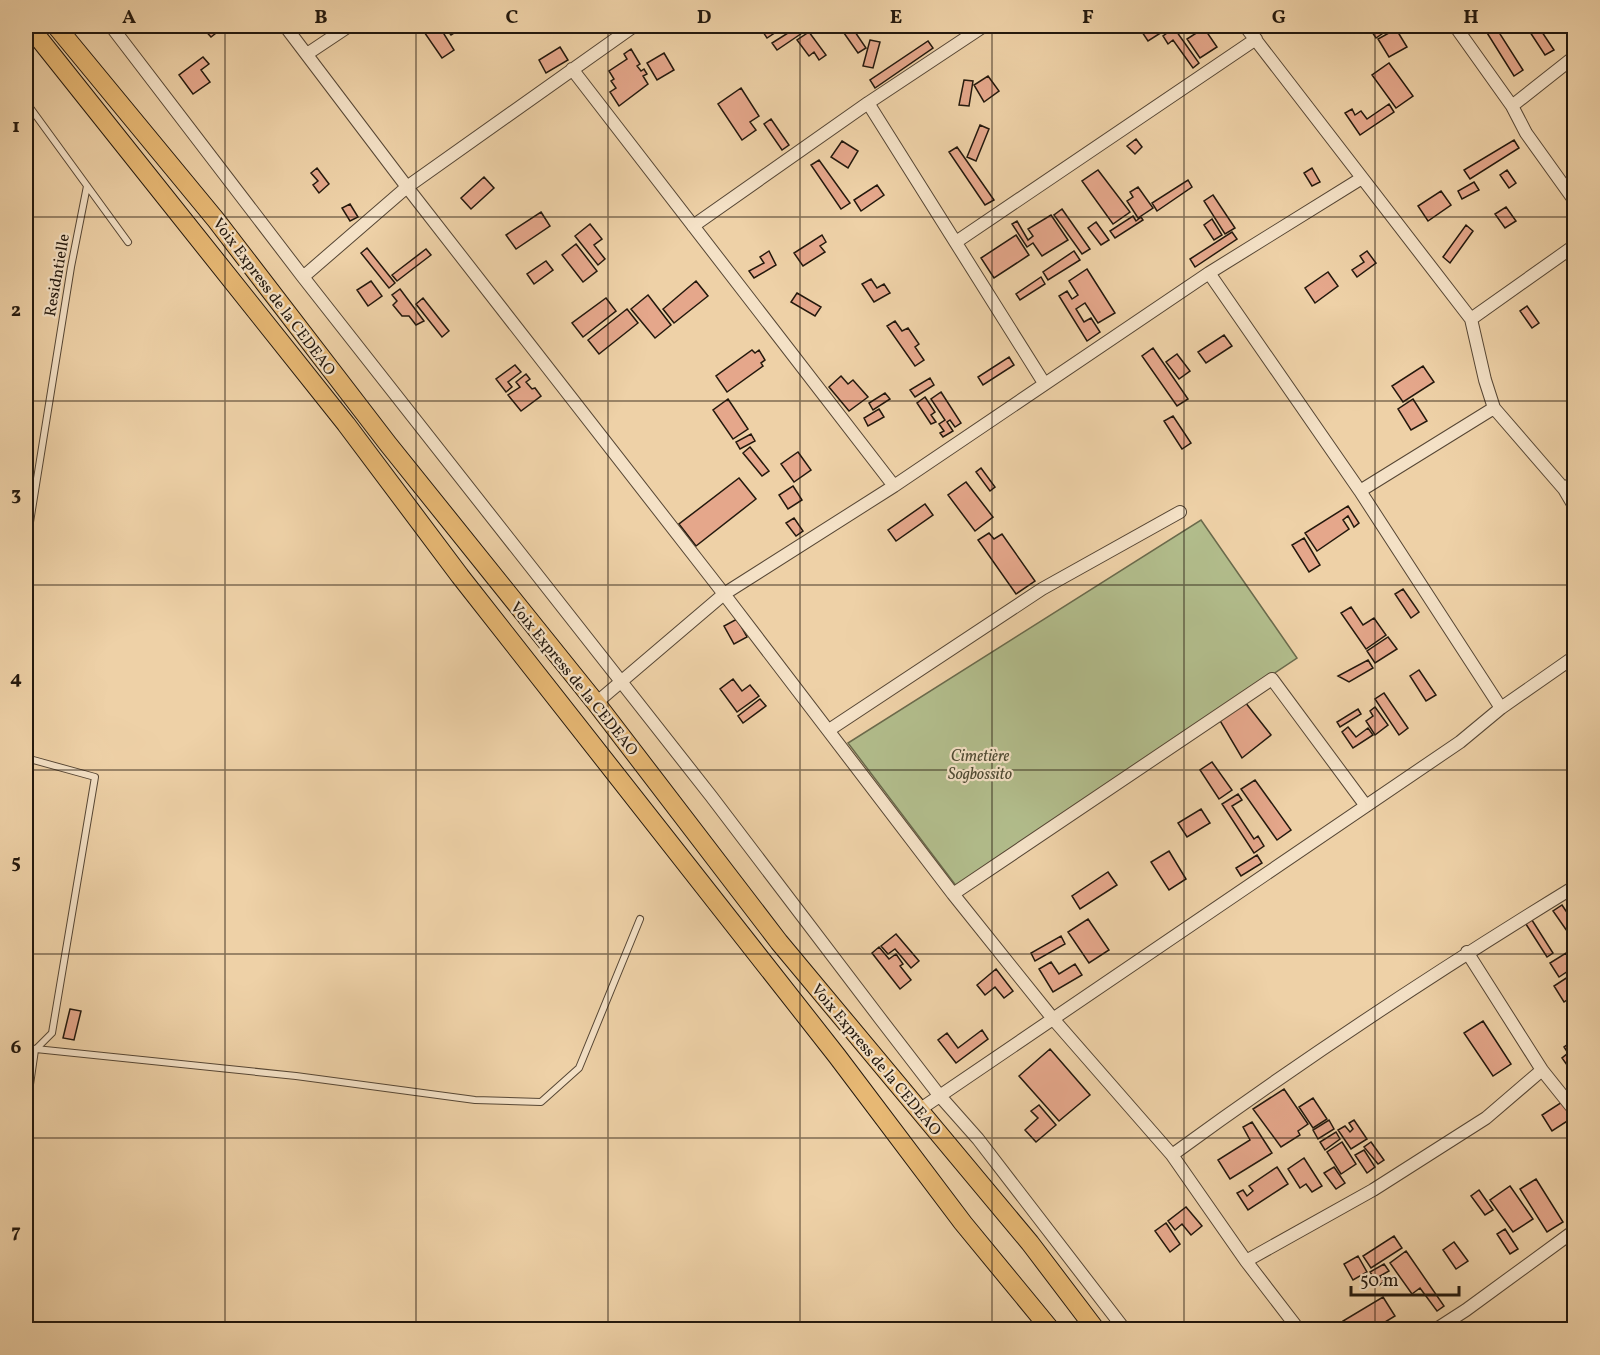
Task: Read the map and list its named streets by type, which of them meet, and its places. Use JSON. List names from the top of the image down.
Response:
{
  "streets": {
    "main road": ["Voix Express de la CEDEAO"],
    "lane": ["Residntielle"]
  },
  "parks": ["Cimetière Sogbossito"],
  "scale_bar": "50 m",
  "grid": {
    "columns": [
      "A",
      "B",
      "C",
      "D",
      "E",
      "F",
      "G",
      "H"
    ],
    "rows": [
      "1",
      "2",
      "3",
      "4",
      "5",
      "6",
      "7"
    ]
  }
}
